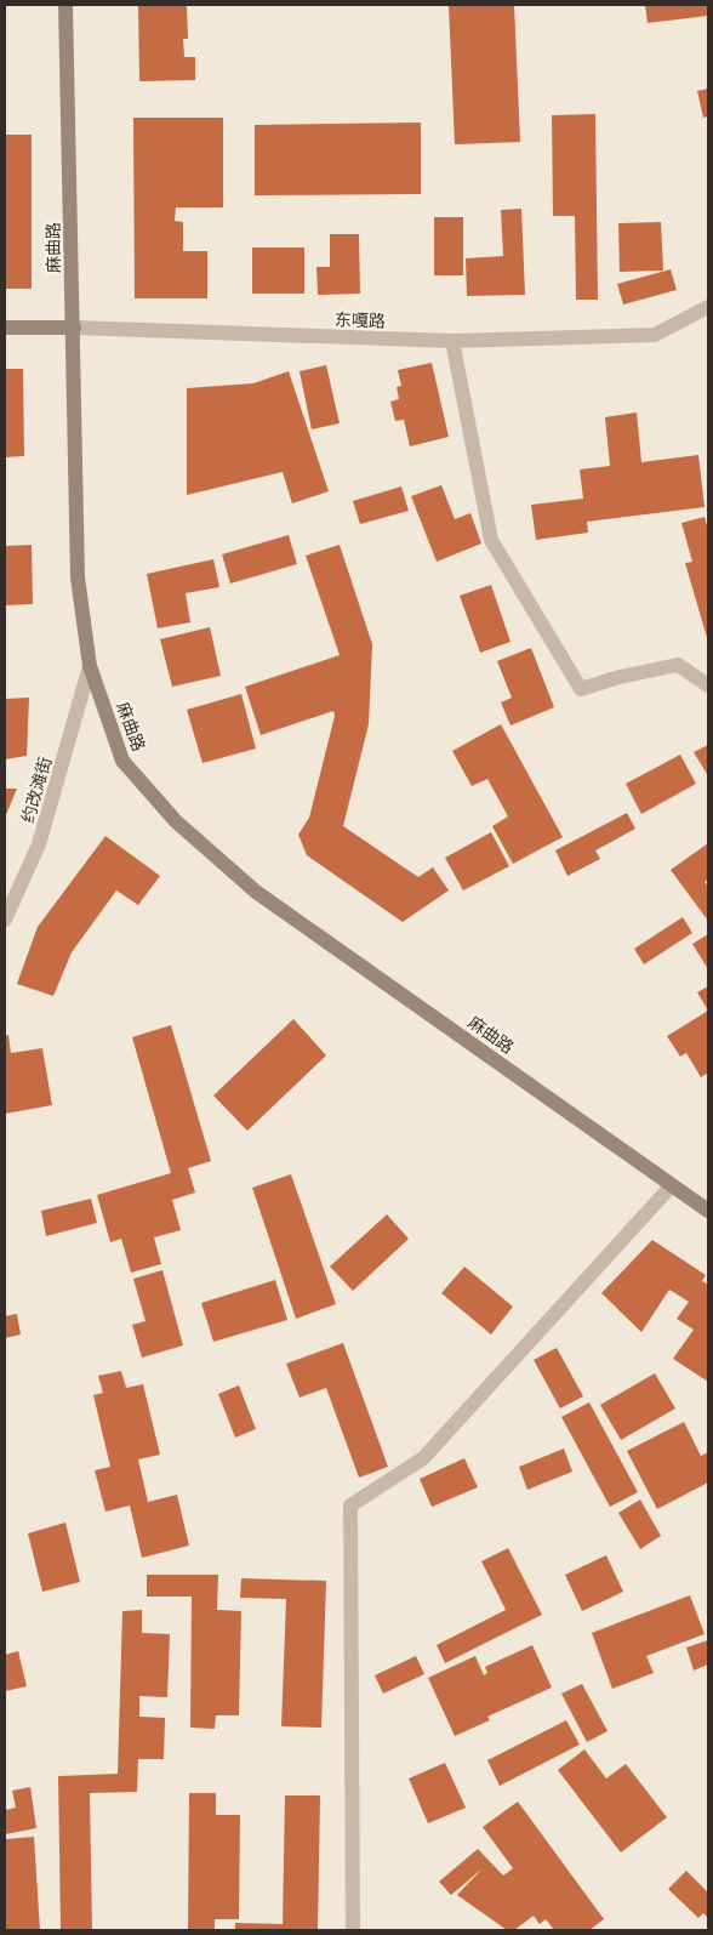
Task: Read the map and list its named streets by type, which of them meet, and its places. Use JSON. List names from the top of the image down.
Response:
{
  "streets": {
    "main road": ["麻曲路", "东嘎路"],
    "street": ["约改滩街"]
  },
  "crossings": [
    ["麻曲路", "东嘎路"],
    ["麻曲路", "约改滩街"]
  ]
}
